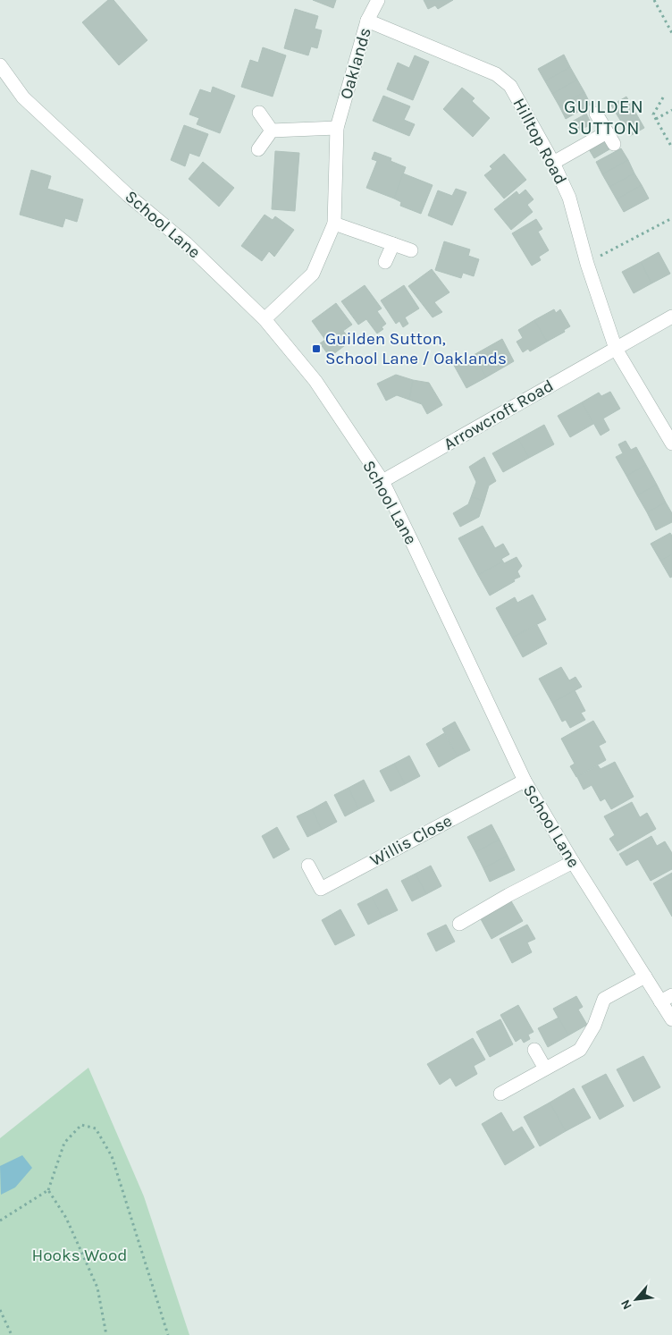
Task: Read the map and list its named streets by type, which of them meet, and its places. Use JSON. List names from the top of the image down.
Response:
{
  "streets": {
    "street": [
      "Oaklands",
      "Hilltop Road",
      "School Lane",
      "Arrowcroft Road",
      "Willis Close"
    ]
  },
  "crossings": [
    ["Oaklands", "Hilltop Road"],
    ["Oaklands", "School Lane"],
    ["Hilltop Road", "Arrowcroft Road"],
    ["School Lane", "Arrowcroft Road"],
    ["School Lane", "Willis Close"]
  ],
  "districts": ["GUILDEN SUTTON"],
  "parks": ["Hooks Wood"],
  "places": {
    "transit": ["Guilden Sutton, School Lane / Oaklands"]
  },
  "north": "bottom left"
}
